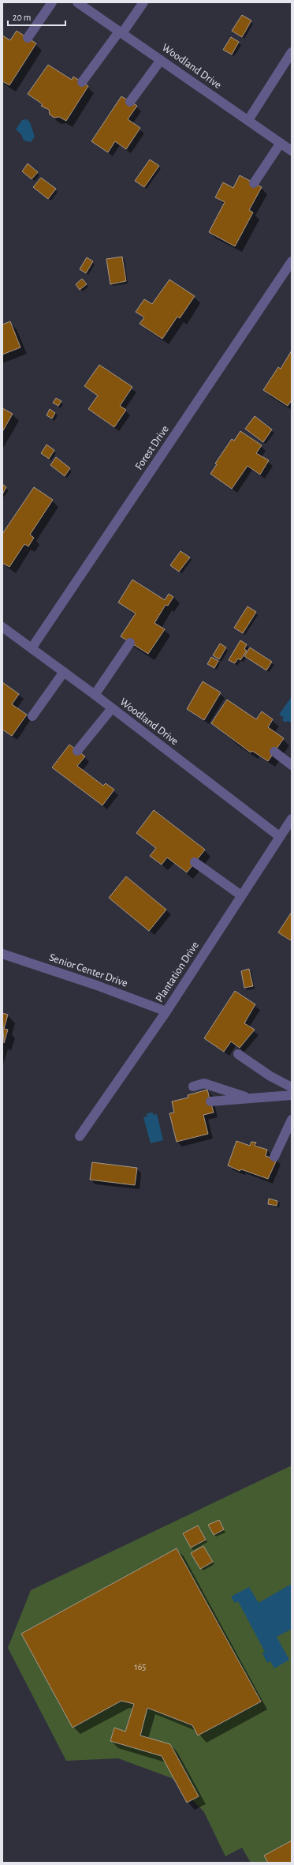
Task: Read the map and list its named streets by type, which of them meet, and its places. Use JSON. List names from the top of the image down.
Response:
{
  "streets": {
    "street": [
      "Woodland Drive",
      "Forest Drive",
      "Senior Center Drive",
      "Plantation Drive"
    ]
  },
  "crossings": [
    ["Woodland Drive", "Forest Drive"],
    ["Woodland Drive", "Plantation Drive"],
    ["Senior Center Drive", "Plantation Drive"]
  ],
  "house_numbers": ["165"],
  "scale_bar": "20 m"
}
